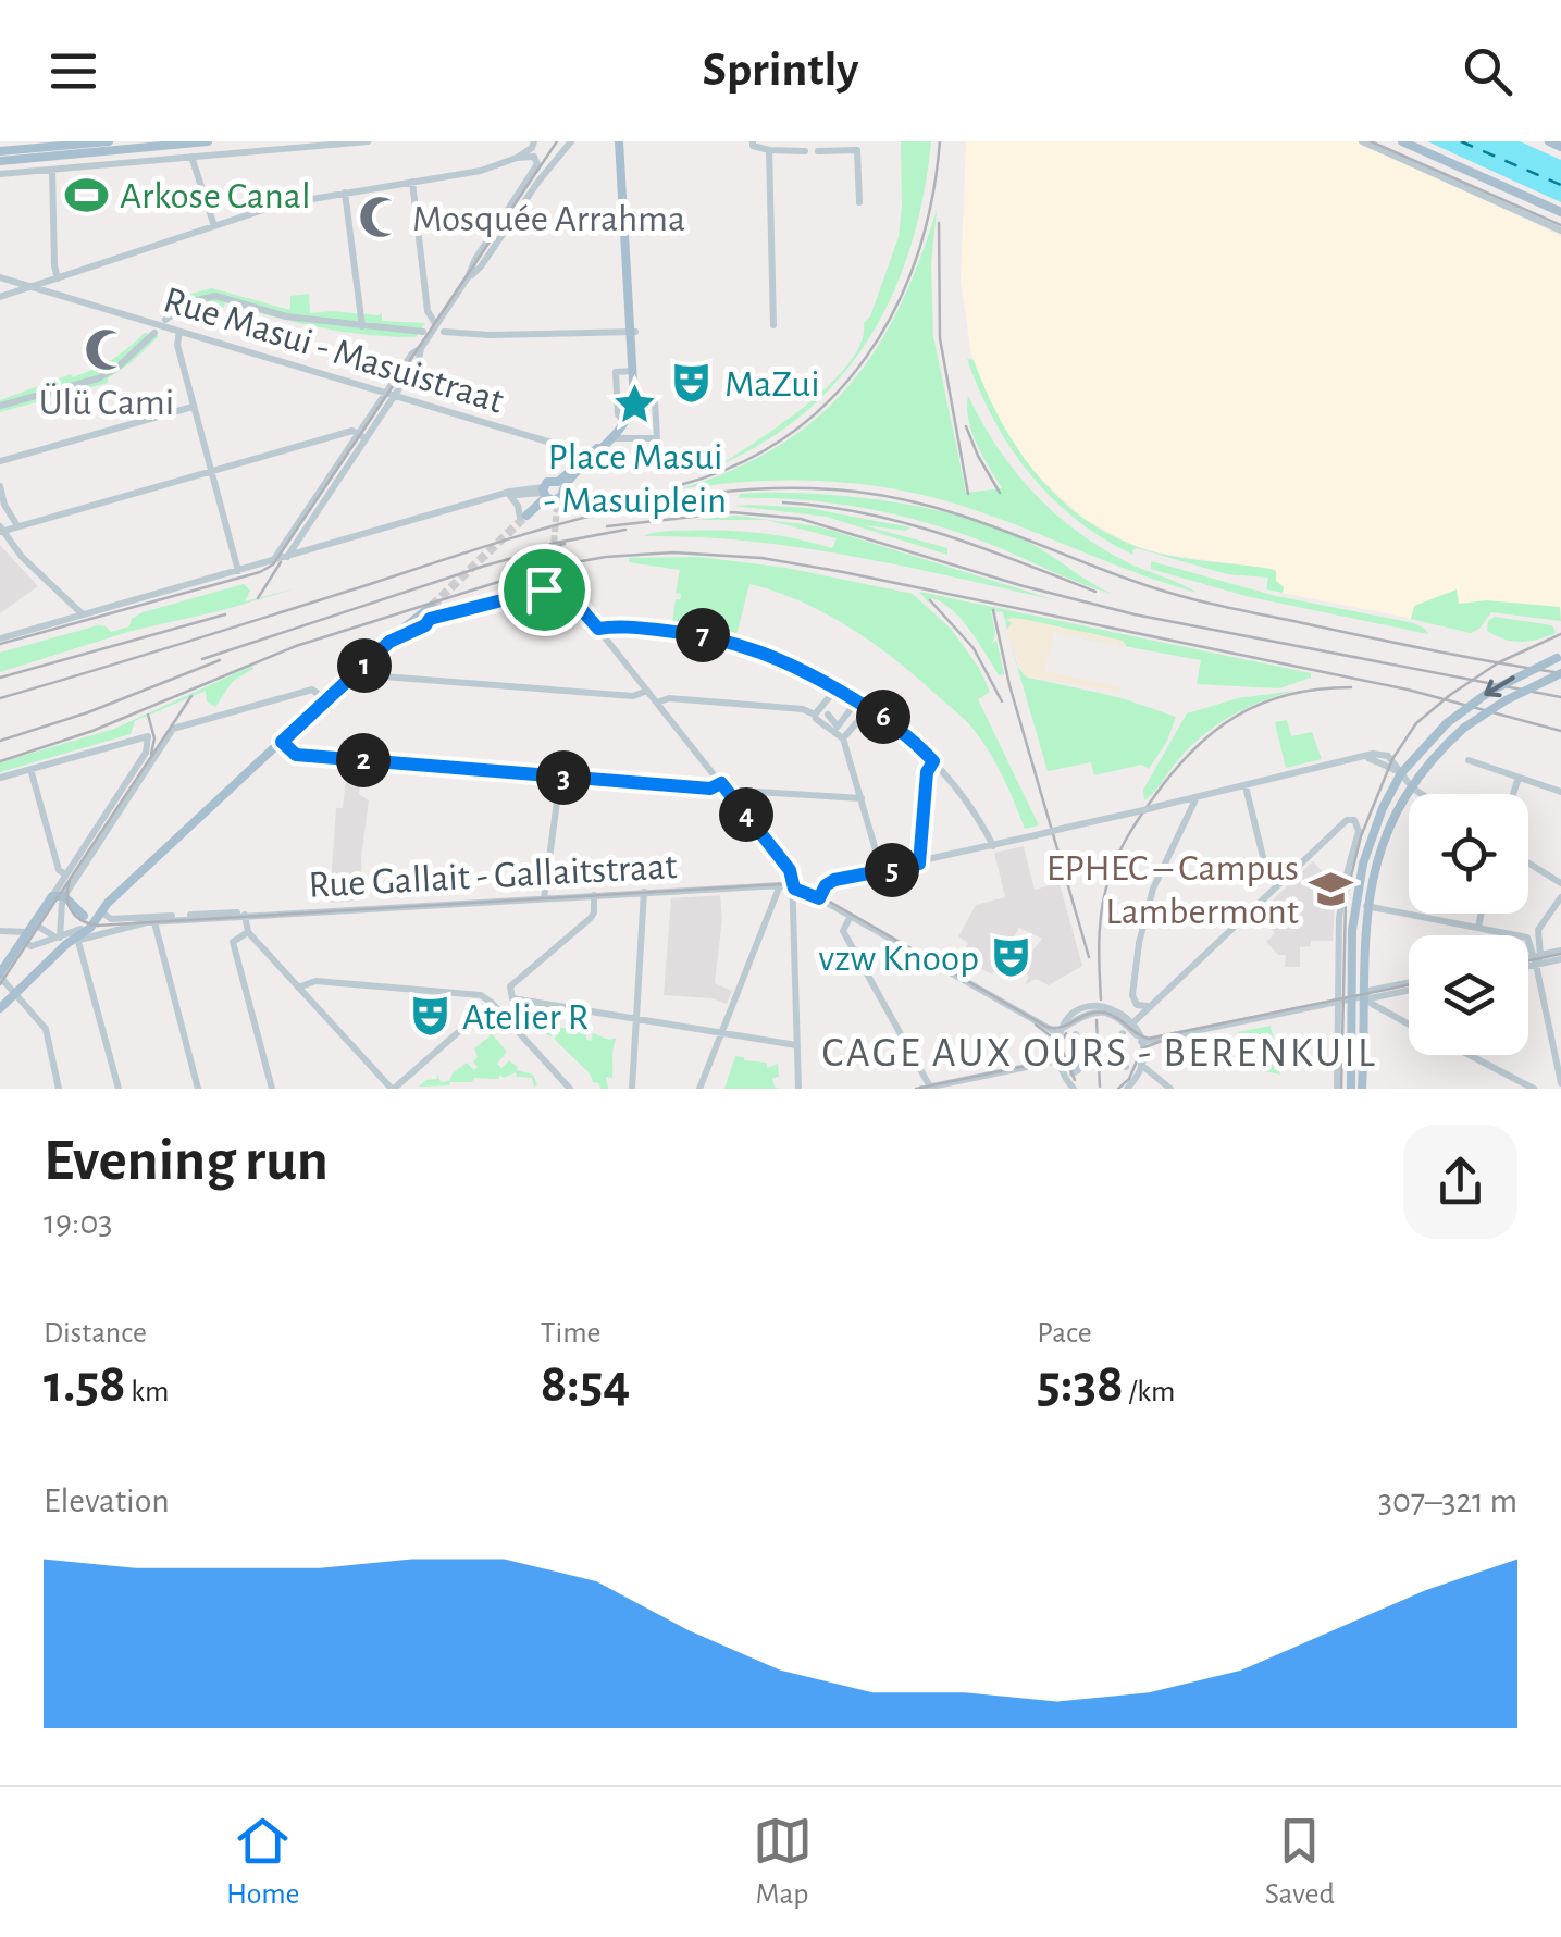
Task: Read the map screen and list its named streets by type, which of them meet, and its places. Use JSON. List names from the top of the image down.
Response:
{
  "streets": {
    "street": ["Rue Masui - Masuistraat", "Rue Gallait - Gallaitstraat"]
  },
  "districts": ["CAGE AUX OURS - BERENKUIL"],
  "places": {
    "sports": ["Arkose Canal"],
    "mosque": ["Mosquée Arrahma", "Ülü Cami"],
    "theatre": ["MaZui", "vzw Knoop", "Atelier R"],
    "place": ["Place Masui - Masuiplein"],
    "school or university": ["EPHEC – Campus Lambermont"]
  },
  "page": {
    "header": "Sprintly",
    "pins": [
      "7",
      "1",
      "6",
      "2",
      "3",
      "4",
      "5"
    ],
    "heading": ["Evening run", "19:03"],
    "stats": [
      ["Distance", "1.58 km"],
      ["Time", "8:54"],
      ["Pace", "5:38 /km"]
    ],
    "chart": ["Elevation", "307–321 m"],
    "tabs": ["Home", "Map", "Saved"]
  }
}
